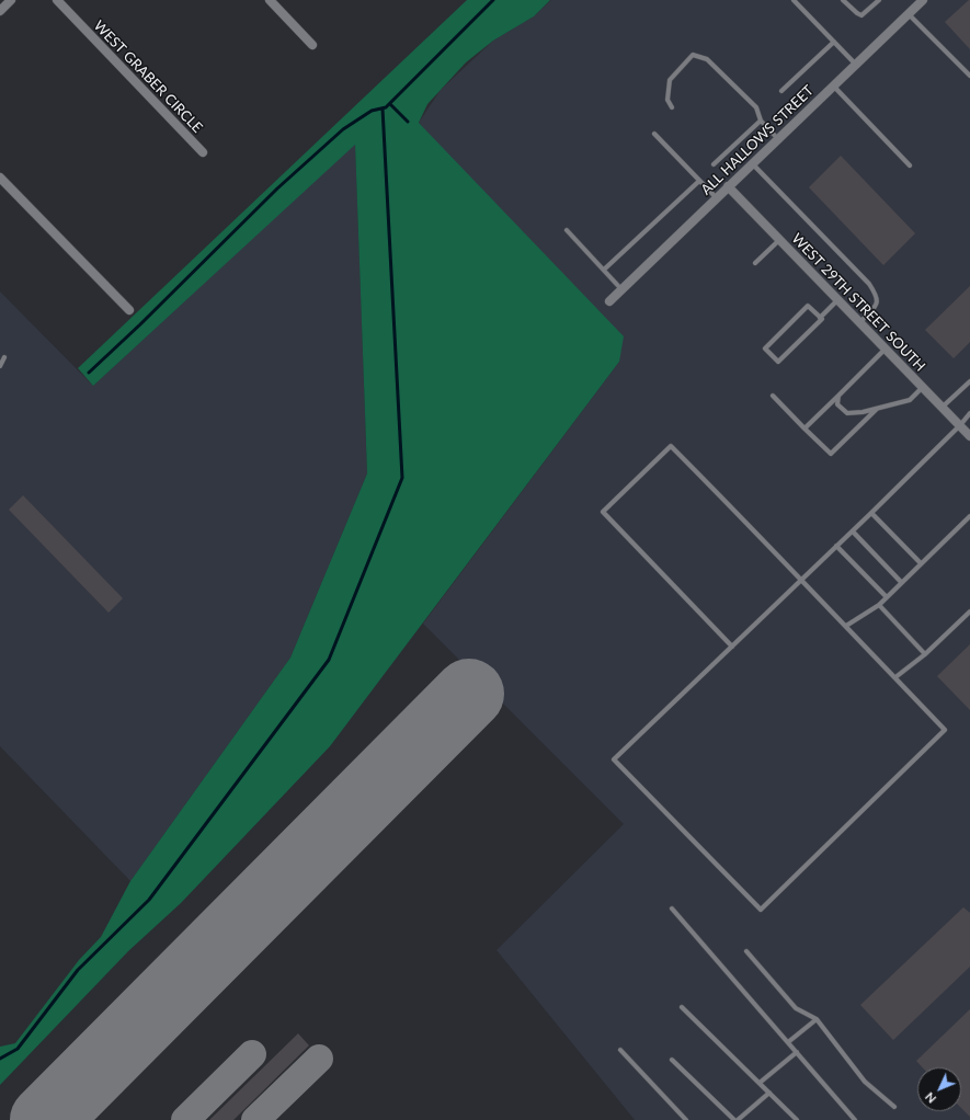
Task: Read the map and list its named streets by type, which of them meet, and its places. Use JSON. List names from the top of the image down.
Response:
{
  "streets": {
    "street": ["WEST GRABER CIRCLE", "ALL HALLOWS STREET", "WEST 29TH STREET SOUTH"]
  },
  "crossings": [
    ["ALL HALLOWS STREET", "WEST 29TH STREET SOUTH"]
  ],
  "north": "bottom left"
}
